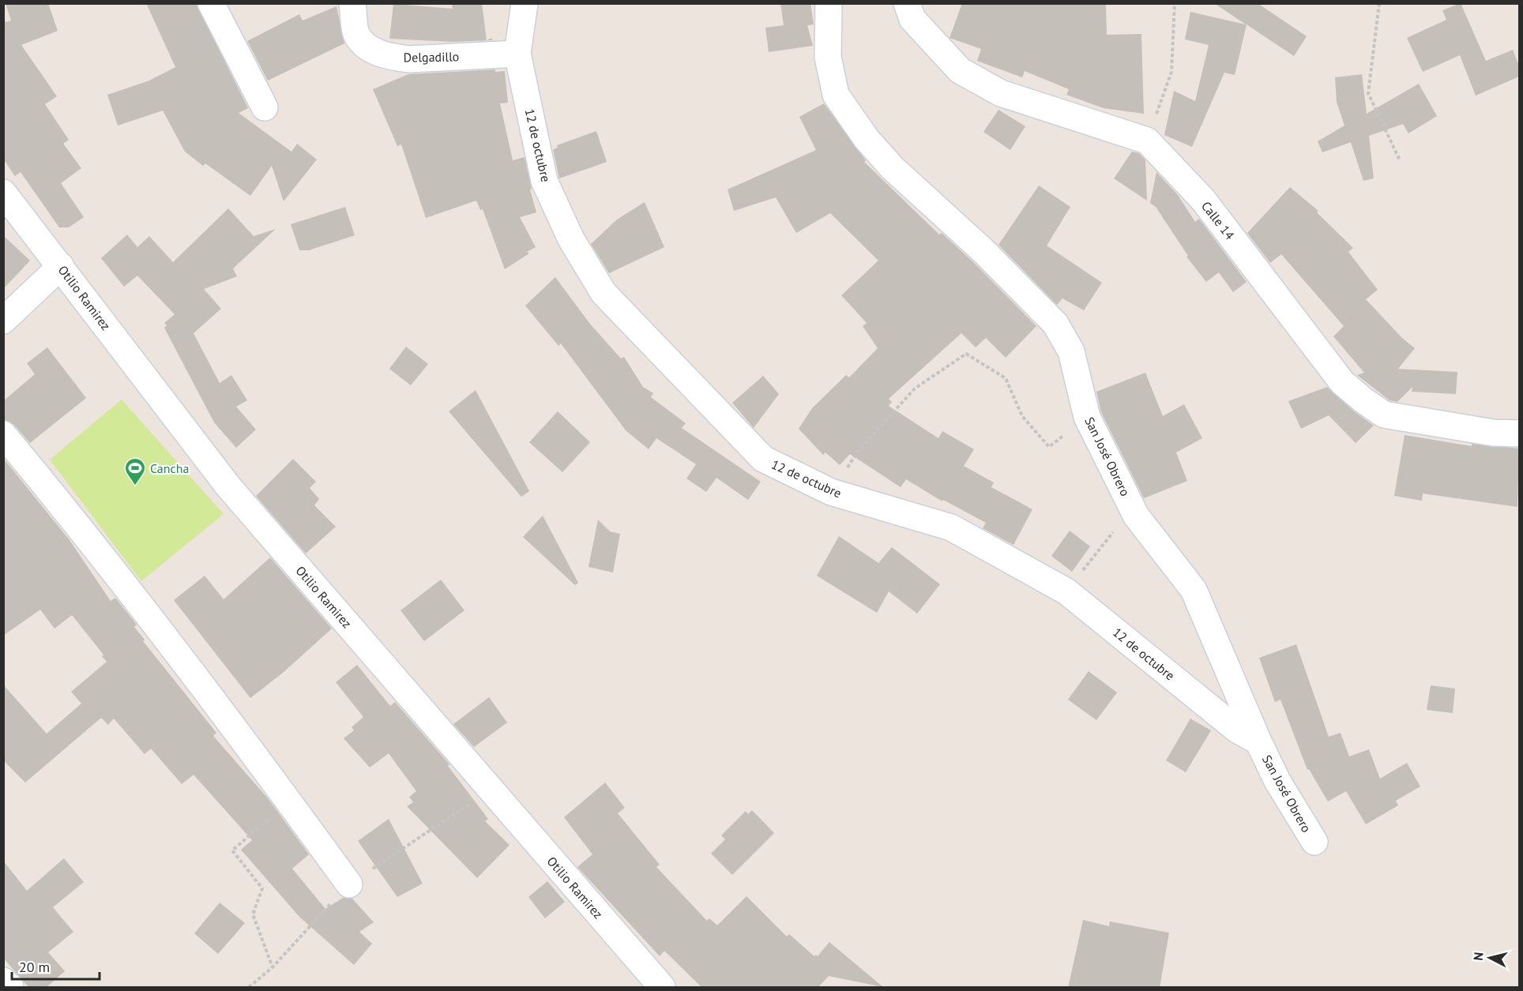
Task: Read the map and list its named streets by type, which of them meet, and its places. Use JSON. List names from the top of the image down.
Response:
{
  "streets": {
    "street": [
      "Delgadillo",
      "12 de octubre",
      "Calle 14",
      "Otilio Ramirez",
      "San José Obrero"
    ]
  },
  "crossings": [
    ["Delgadillo", "12 de octubre"],
    ["12 de octubre", "San José Obrero"]
  ],
  "places": {
    "sports": ["Cancha"]
  },
  "scale_bar": "20 m",
  "north": "left"
}
